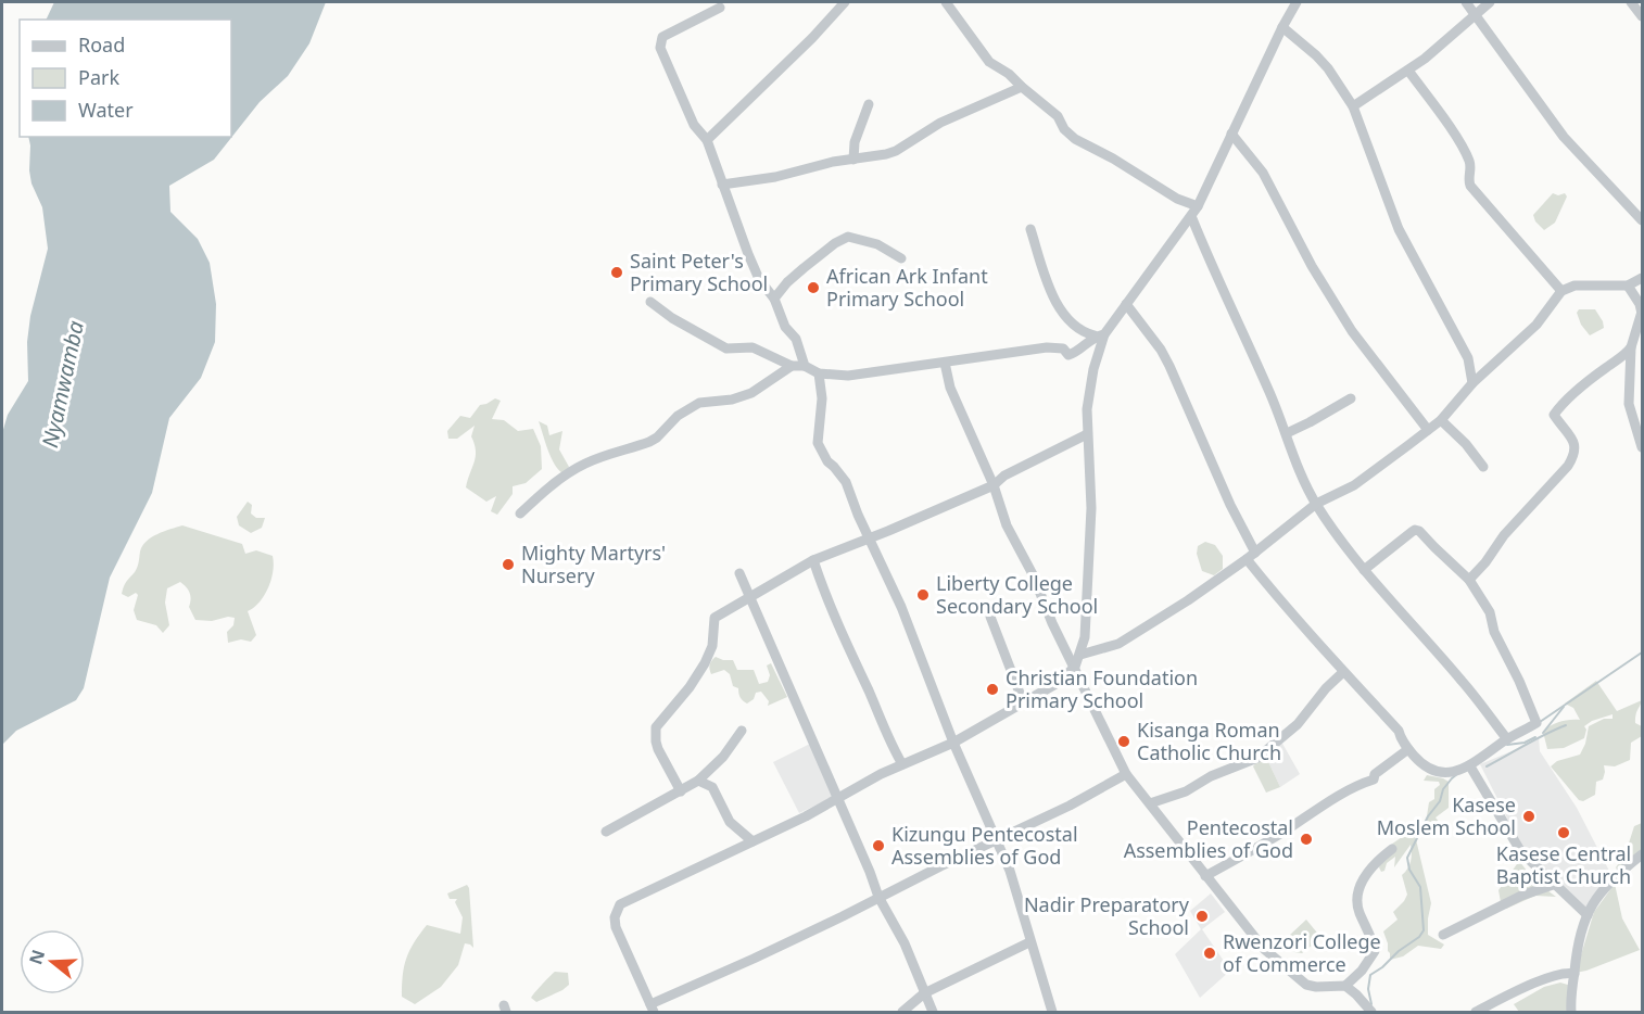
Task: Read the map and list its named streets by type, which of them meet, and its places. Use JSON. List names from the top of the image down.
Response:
{
  "water": ["Nyamwamba"],
  "places": [
    "Saint Peter's Primary School",
    "African Ark Infant Primary School",
    "Mighty Martyrs' Nursery",
    "Liberty College Secondary School",
    "Christian Foundation Primary School",
    "Kisanga Roman Catholic Church",
    "Kasese Moslem School",
    "Kasese Central Baptist Church",
    "Pentecostal Assemblies of God",
    "Kizungu Pentecostal Assemblies of God",
    "Nadir Preparatory School",
    "Rwenzori College of Commerce"
  ],
  "legend": ["Road", "Park", "Water"],
  "north": "left"
}
